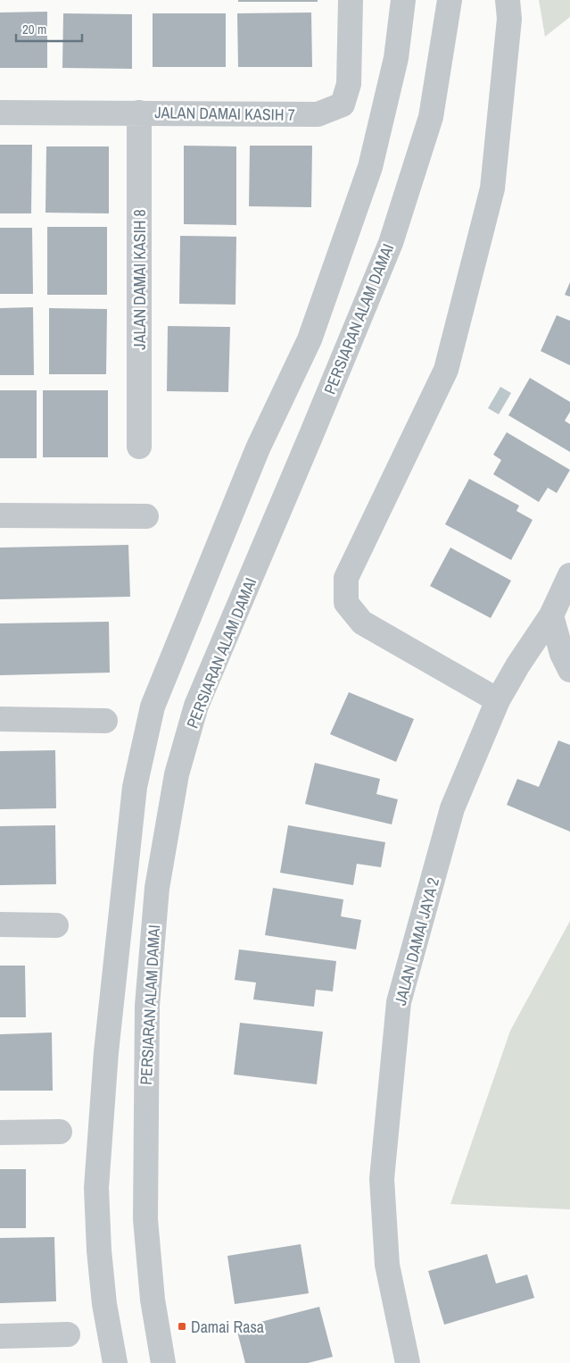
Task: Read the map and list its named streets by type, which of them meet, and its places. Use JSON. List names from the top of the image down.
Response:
{
  "streets": {
    "street": [
      "JALAN DAMAI KASIH 7",
      "JALAN DAMAI KASIH 8",
      "PERSIARAN ALAM DAMAI",
      "JALAN DAMAI JAYA 2"
    ]
  },
  "crossings": [
    ["JALAN DAMAI KASIH 7", "JALAN DAMAI KASIH 8"]
  ],
  "places": {
    "transit": ["Damai Rasa"]
  },
  "scale_bar": "20 m"
}
